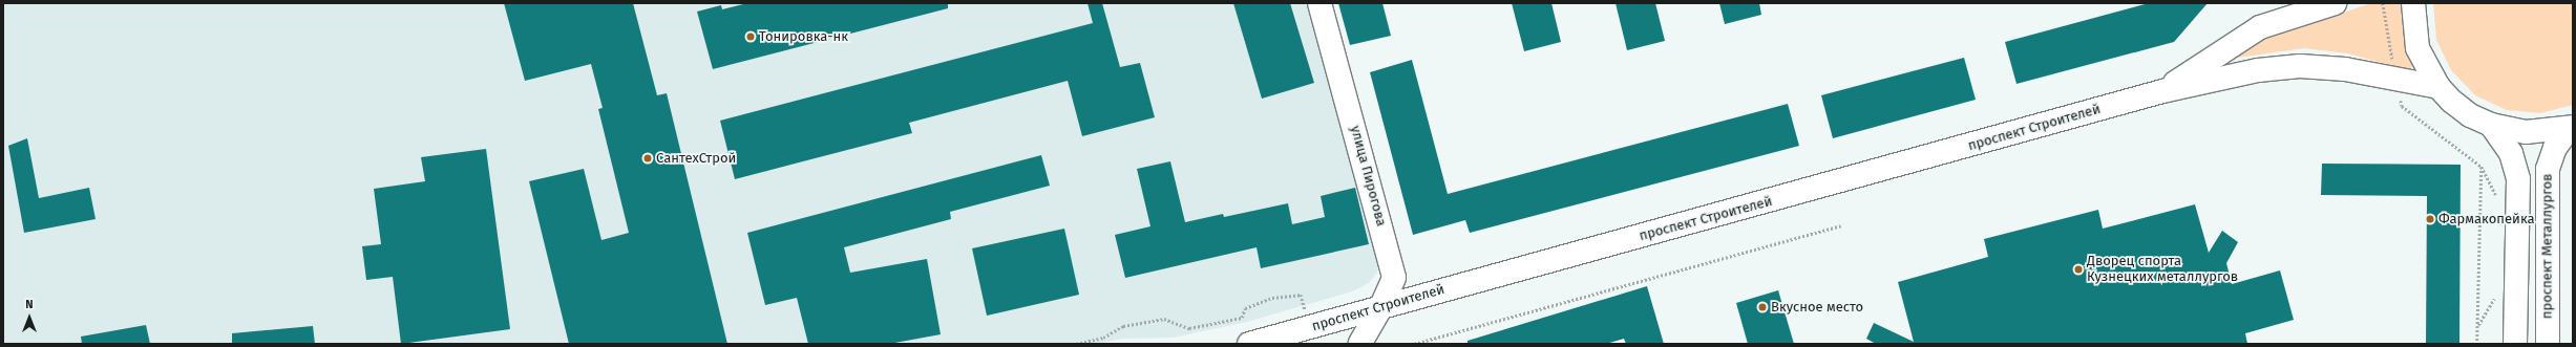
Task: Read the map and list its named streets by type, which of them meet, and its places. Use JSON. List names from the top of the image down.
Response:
{
  "streets": {
    "street": ["проспект Строителей", "улица Пирогова", "проспект Металлургов"]
  },
  "crossings": [
    ["проспект Строителей", "улица Пирогова"]
  ],
  "places": [
    "Тонировка-нк",
    "СантехСтрой",
    "Фармакопейка",
    "Дворец спорта Кузнецких металлургов",
    "Вкусное место"
  ],
  "north": "top"
}
